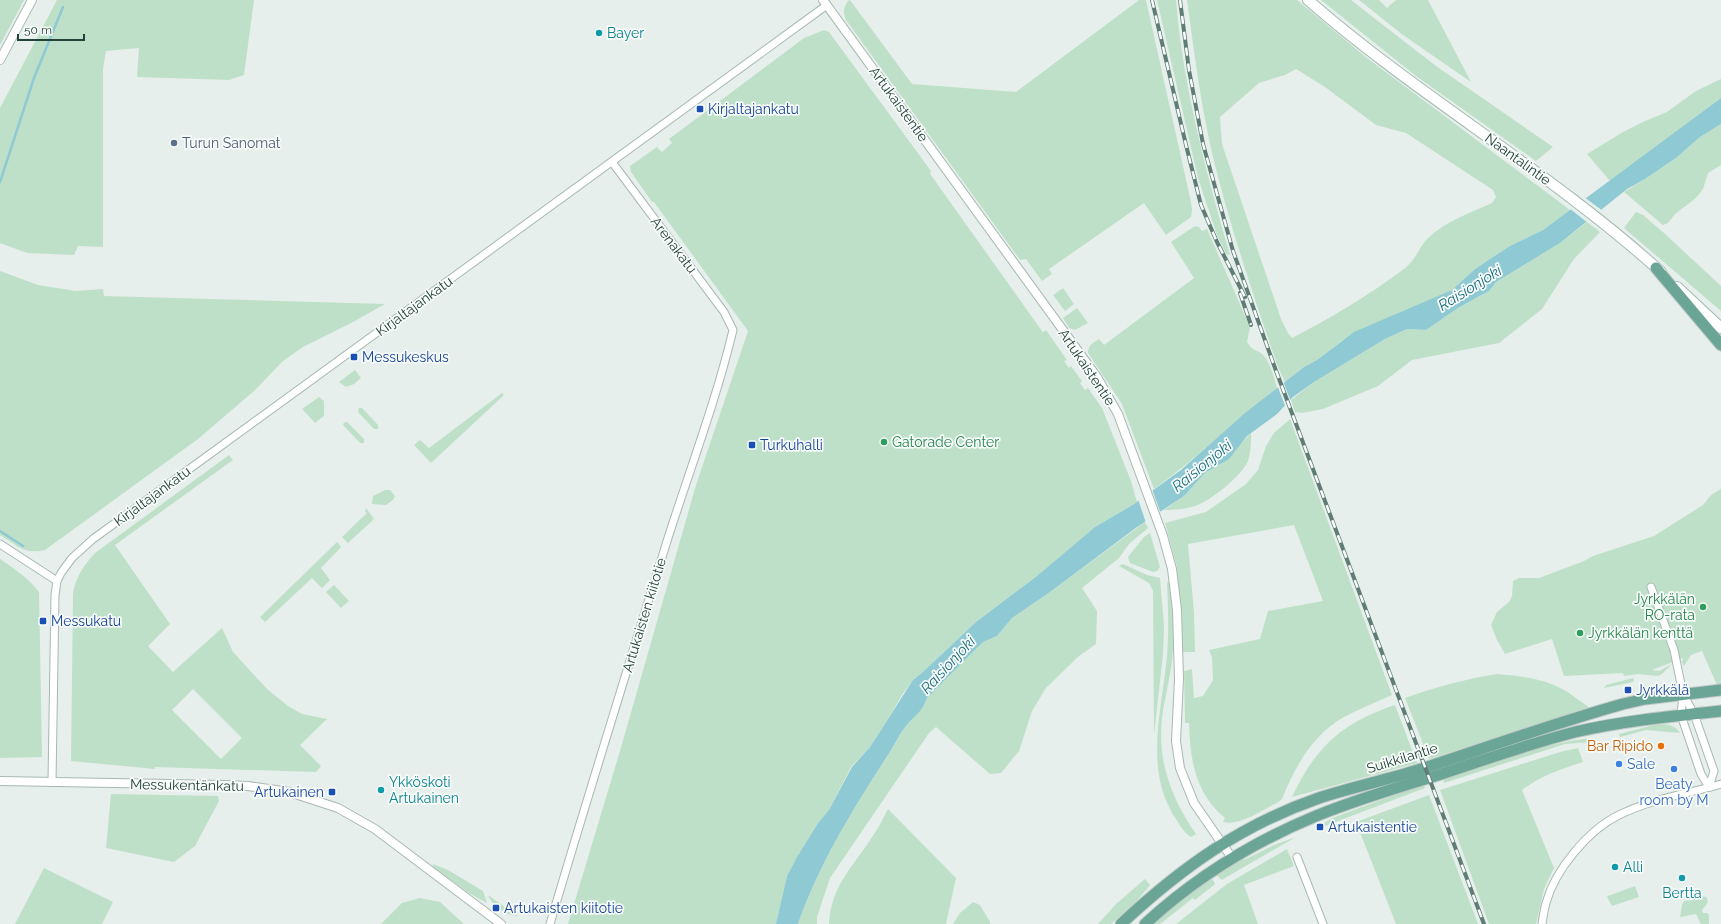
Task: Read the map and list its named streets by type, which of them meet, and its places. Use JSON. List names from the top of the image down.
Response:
{
  "streets": {
    "main road": ["Naantalintie", "Suikkilantie"],
    "street": [
      "Artukaistentie",
      "Arenakatu",
      "Kirjaltajankatu",
      "Artukaisten kiitotie",
      "Messukentänkatu"
    ]
  },
  "crossings": [
    ["Artukaistentie", "Kirjaltajankatu"],
    ["Artukaistentie", "Suikkilantie"],
    ["Arenakatu", "Kirjaltajankatu"],
    ["Arenakatu", "Artukaisten kiitotie"],
    ["Kirjaltajankatu", "Messukentänkatu"]
  ],
  "water": ["Raisionjoki"],
  "places": {
    "other": [
      "Bayer",
      "Turun Sanomat",
      "Gatorade Center",
      "Jyrkkälän RO-rata",
      "Jyrkkälän kenttä",
      "Bar Ripido",
      "Sale",
      "Beaty room by M",
      "Ykköskoti Artukainen",
      "Alli",
      "Bertta"
    ],
    "transit": [
      "Kirjaltajankatu",
      "Messukeskus",
      "Turkuhalli",
      "Messukatu",
      "Jyrkkälä",
      "Artukainen",
      "Artukaistentie",
      "Artukaisten kiitotie"
    ]
  },
  "scale_bar": "50 m"
}
